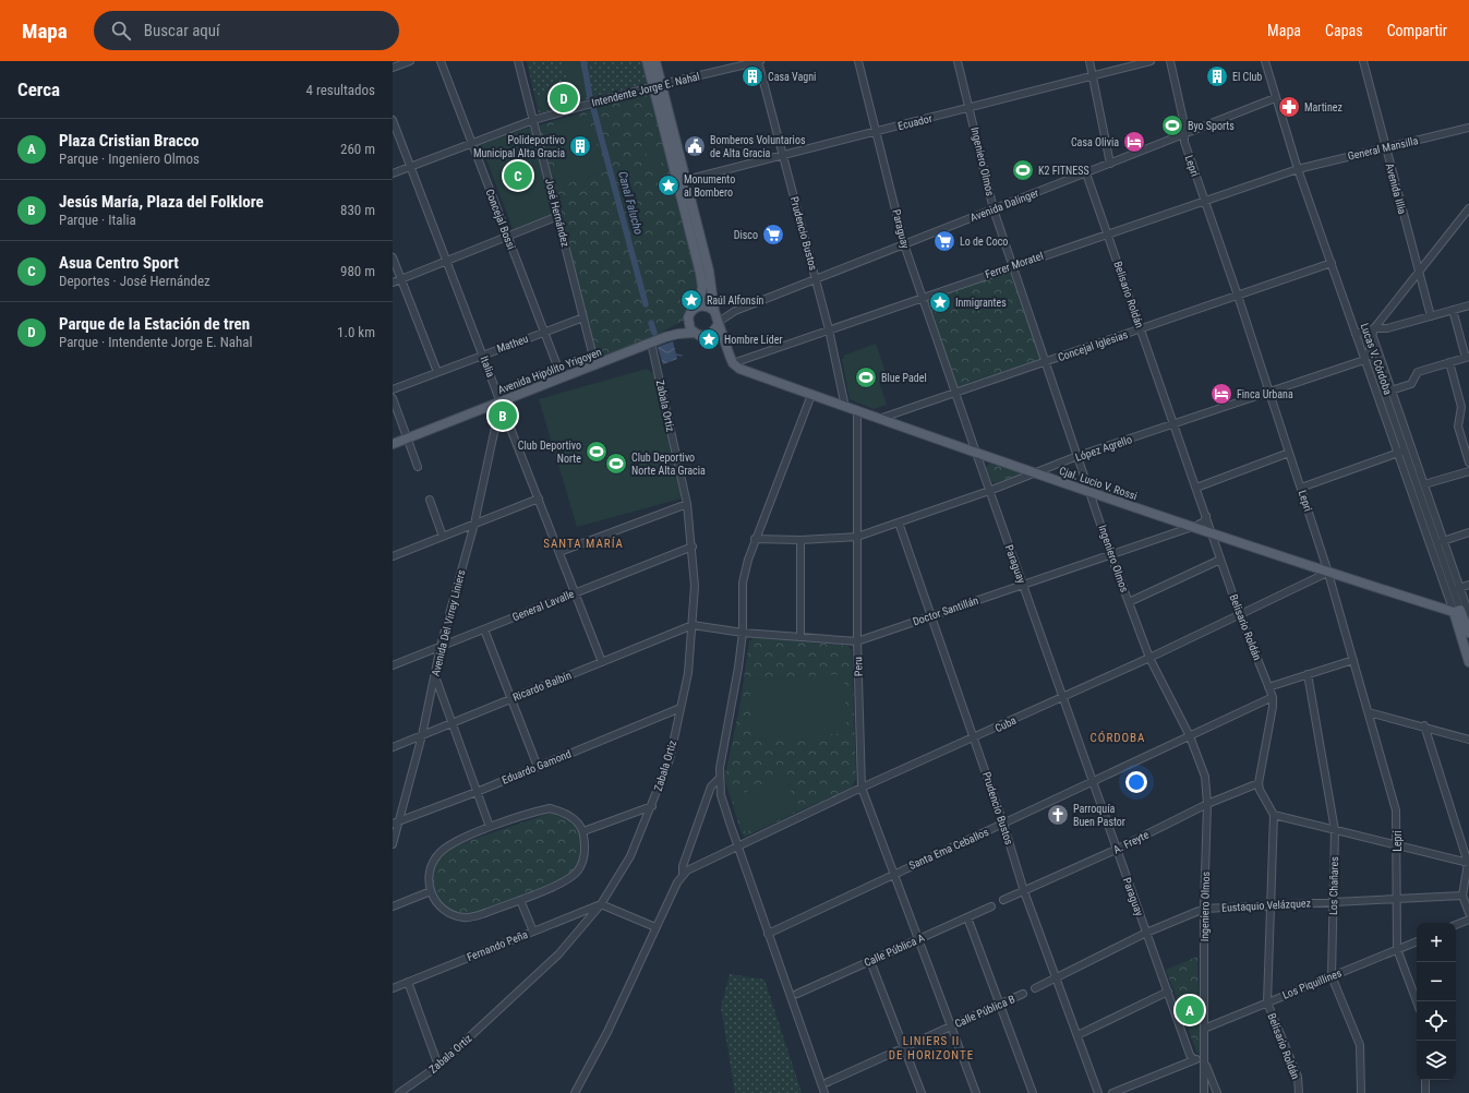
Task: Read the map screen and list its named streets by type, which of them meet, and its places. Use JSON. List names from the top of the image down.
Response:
{
  "streets": {
    "main road": ["Lucas V. Córdoba", "Avenida Hipólito Yrigoyen", "Cjal. Lucio V. Rossi"],
    "street": [
      "Intendente Jorge E. Nahal",
      "Ecuador",
      "General Mansilla",
      "Ingeniero Olmos",
      "Lepri",
      "Avenida Illia",
      "Avenida Dalinger",
      "José Hernández",
      "Concejal Bossi",
      "Paraguay",
      "Prudencio Bustos",
      "Ferrer Moratel",
      "Belisario Roldán",
      "Matheu",
      "Concejal Iglesias",
      "Italia",
      "Zabala Ortiz",
      "López Agrello",
      "General Lavalle",
      "Doctor Santillán",
      "Avenida Del Virrey Liniers",
      "Peru",
      "Ricardo Balbín",
      "Cuba",
      "Eduardo Gamond",
      "A. Freyte",
      "Santa Ema Ceballos",
      "Los Chañares",
      "Eustaquio Velázquez",
      "Fernando Peña",
      "Calle Pública A",
      "Los Piquillines",
      "Calle Pública B"
    ]
  },
  "crossings": [
    ["Intendente Jorge E. Nahal", "José Hernández"],
    ["Intendente Jorge E. Nahal", "Concejal Bossi"],
    ["Intendente Jorge E. Nahal", "Prudencio Bustos"],
    ["Intendente Jorge E. Nahal", "Italia"],
    ["Ecuador", "Ingeniero Olmos"],
    ["Ecuador", "Paraguay"],
    ["Ecuador", "Prudencio Bustos"],
    ["General Mansilla", "Avenida Illia"],
    ["General Mansilla", "Ferrer Moratel"],
    ["General Mansilla", "Lucas V. Córdoba"],
    ["Ingeniero Olmos", "Avenida Dalinger"],
    ["Ingeniero Olmos", "Ferrer Moratel"],
    ["Ingeniero Olmos", "Concejal Iglesias"],
    ["Ingeniero Olmos", "López Agrello"],
    ["Ingeniero Olmos", "Cjal. Lucio V. Rossi"],
    ["Ingeniero Olmos", "Doctor Santillán"],
    ["Ingeniero Olmos", "Cuba"],
    ["Ingeniero Olmos", "A. Freyte"],
    ["Ingeniero Olmos", "Santa Ema Ceballos"],
    ["Ingeniero Olmos", "Eustaquio Velázquez"],
    ["Ingeniero Olmos", "Los Piquillines"],
    ["Lepri", "Avenida Dalinger"],
    ["Lepri", "Ferrer Moratel"],
    ["Lepri", "Concejal Iglesias"],
    ["Lepri", "López Agrello"],
    ["Lepri", "Cjal. Lucio V. Rossi"],
    ["Lepri", "Cuba"],
    ["Lepri", "Eustaquio Velázquez"],
    ["Lepri", "Los Piquillines"],
    ["Avenida Dalinger", "Paraguay"],
    ["Avenida Dalinger", "Prudencio Bustos"],
    ["Avenida Dalinger", "Belisario Roldán"],
    ["Avenida Dalinger", "Lucas V. Córdoba"],
    ["Avenida Dalinger", "Avenida Hipólito Yrigoyen"],
    ["José Hernández", "Matheu"],
    ["José Hernández", "Avenida Hipólito Yrigoyen"],
    ["Concejal Bossi", "Matheu"],
    ["Concejal Bossi", "Avenida Hipólito Yrigoyen"],
    ["Paraguay", "Ferrer Moratel"],
    ["Paraguay", "Concejal Iglesias"],
    ["Paraguay", "López Agrello"],
    ["Paraguay", "Cjal. Lucio V. Rossi"],
    ["Paraguay", "Doctor Santillán"],
    ["Paraguay", "Cuba"],
    ["Paraguay", "A. Freyte"],
    ["Paraguay", "Santa Ema Ceballos"],
    ["Paraguay", "Eustaquio Velázquez"],
    ["Prudencio Bustos", "Ferrer Moratel"],
    ["Prudencio Bustos", "López Agrello"],
    ["Prudencio Bustos", "Cjal. Lucio V. Rossi"],
    ["Prudencio Bustos", "Doctor Santillán"],
    ["Prudencio Bustos", "Cuba"],
    ["Prudencio Bustos", "A. Freyte"],
    ["Prudencio Bustos", "Santa Ema Ceballos"],
    ["Prudencio Bustos", "Eustaquio Velázquez"],
    ["Ferrer Moratel", "Belisario Roldán"],
    ["Ferrer Moratel", "Lucas V. Córdoba"],
    ["Ferrer Moratel", "Cjal. Lucio V. Rossi"],
    ["Belisario Roldán", "Concejal Iglesias"],
    ["Belisario Roldán", "López Agrello"],
    ["Belisario Roldán", "Cjal. Lucio V. Rossi"],
    ["Belisario Roldán", "Doctor Santillán"],
    ["Belisario Roldán", "Cuba"],
    ["Belisario Roldán", "A. Freyte"],
    ["Belisario Roldán", "Santa Ema Ceballos"],
    ["Belisario Roldán", "Eustaquio Velázquez"],
    ["Belisario Roldán", "Los Piquillines"],
    ["Matheu", "Italia"],
    ["Concejal Iglesias", "Lucas V. Córdoba"],
    ["Concejal Iglesias", "Cjal. Lucio V. Rossi"],
    ["Lucas V. Córdoba", "López Agrello"],
    ["Lucas V. Córdoba", "Cjal. Lucio V. Rossi"],
    ["Italia", "Avenida Hipólito Yrigoyen"],
    ["Italia", "General Lavalle"],
    ["Italia", "Avenida Del Virrey Liniers"],
    ["Italia", "Ricardo Balbín"],
    ["Avenida Hipólito Yrigoyen", "Zabala Ortiz"],
    ["Avenida Hipólito Yrigoyen", "Avenida Del Virrey Liniers"],
    ["Zabala Ortiz", "General Lavalle"],
    ["Zabala Ortiz", "Doctor Santillán"],
    ["Zabala Ortiz", "Ricardo Balbín"],
    ["Zabala Ortiz", "Eduardo Gamond"],
    ["Zabala Ortiz", "Fernando Peña"],
    ["López Agrello", "Cjal. Lucio V. Rossi"],
    ["López Agrello", "Peru"],
    ["Cjal. Lucio V. Rossi", "Doctor Santillán"],
    ["Cjal. Lucio V. Rossi", "Peru"],
    ["Cjal. Lucio V. Rossi", "Cuba"],
    ["General Lavalle", "Avenida Del Virrey Liniers"],
    ["Doctor Santillán", "Peru"],
    ["Doctor Santillán", "Ricardo Balbín"],
    ["Avenida Del Virrey Liniers", "Ricardo Balbín"],
    ["Avenida Del Virrey Liniers", "Eduardo Gamond"],
    ["Peru", "Cuba"],
    ["Peru", "Santa Ema Ceballos"],
    ["Peru", "Calle Pública A"],
    ["Peru", "Calle Pública B"],
    ["Los Chañares", "Eustaquio Velázquez"],
    ["Los Chañares", "Los Piquillines"]
  ],
  "districts": ["SANTA MARÍA", "CÓRDOBA", "LINIERS II DE HORIZONTE"],
  "water": ["Canal Falucho"],
  "places": {
    "building": ["Casa Vagni", "El Club", "Polideportivo Municipal Alta Gracia"],
    "pharmacy": ["Martinez"],
    "sports": [
      "Byo Sports",
      "K2 FITNESS",
      "Blue Padel",
      "Club Deportivo Norte",
      "Club Deportivo Norte Alta Gracia"
    ],
    "hotel": ["Casa Olivia", "Finca Urbana"],
    "public building": ["Bomberos Voluntarios de Alta Gracia"],
    "place": [
      "Monumento al Bombero",
      "Raúl Alfonsín",
      "Inmigrantes",
      "Hombre Líder"
    ],
    "supermarket": ["Disco", "Lo de Coco"],
    "church": ["Parroquía Buen Pastor"]
  },
  "page": {
    "header": "Mapa",
    "search": "Buscar aquí",
    "nav": ["Mapa", "Capas", "Compartir"],
    "heading": ["Cerca", "4 resultados"],
    "pins": [
      "D",
      "C",
      "B",
      "A"
    ],
    "list": [
      {
        "mark": "A",
        "name": "Plaza Cristian Bracco",
        "note": "Parque · Ingeniero Olmos",
        "value": "260 m"
      },
      {
        "mark": "B",
        "name": "Jesús María, Plaza del Folklore",
        "note": "Parque · Italia",
        "value": "830 m"
      },
      {
        "mark": "C",
        "name": "Asua Centro Sport",
        "note": "Deportes · José Hernández",
        "value": "980 m"
      },
      {
        "mark": "D",
        "name": "Parque de la Estación de tren",
        "note": "Parque · Intendente Jorge E. Nahal",
        "value": "1.0 km"
      }
    ],
    "map_buttons": ["+", "−"]
  }
}
